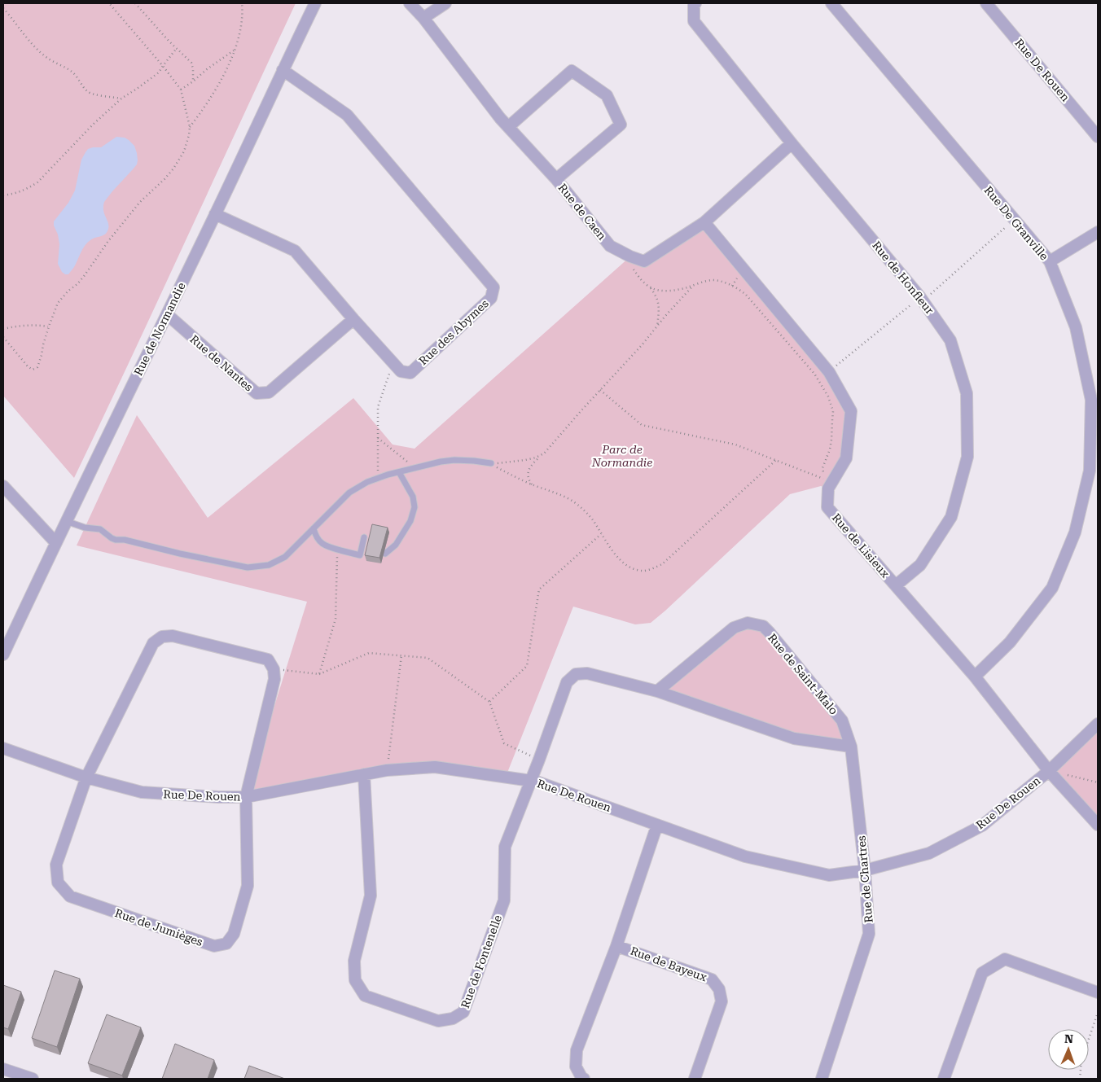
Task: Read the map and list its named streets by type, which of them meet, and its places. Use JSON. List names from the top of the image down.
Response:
{
  "streets": {
    "street": [
      "Rue De Rouen",
      "Rue de Caen",
      "Rue De Granville",
      "Rue de Honfleur",
      "Rue de Normandie",
      "Rue des Abymes",
      "Rue de Nantes",
      "Rue de Lisieux",
      "Rue de Saint-Malo",
      "Rue de Chartres",
      "Rue de Jumièges",
      "Rue de Fontenelle",
      "Rue de Bayeux"
    ]
  },
  "crossings": [
    ["Rue De Rouen", "Rue de Lisieux"],
    ["Rue De Rouen", "Rue de Chartres"],
    ["Rue De Rouen", "Rue de Jumièges"],
    ["Rue De Rouen", "Rue de Fontenelle"],
    ["Rue De Rouen", "Rue de Bayeux"],
    ["Rue de Caen", "Rue de Honfleur"],
    ["Rue de Caen", "Rue de Lisieux"],
    ["Rue De Granville", "Rue de Lisieux"],
    ["Rue de Honfleur", "Rue de Lisieux"],
    ["Rue de Normandie", "Rue des Abymes"],
    ["Rue de Normandie", "Rue de Nantes"],
    ["Rue des Abymes", "Rue de Nantes"],
    ["Rue de Saint-Malo", "Rue de Chartres"]
  ],
  "parks": ["Parc de Normandie"],
  "north": "top"
}
